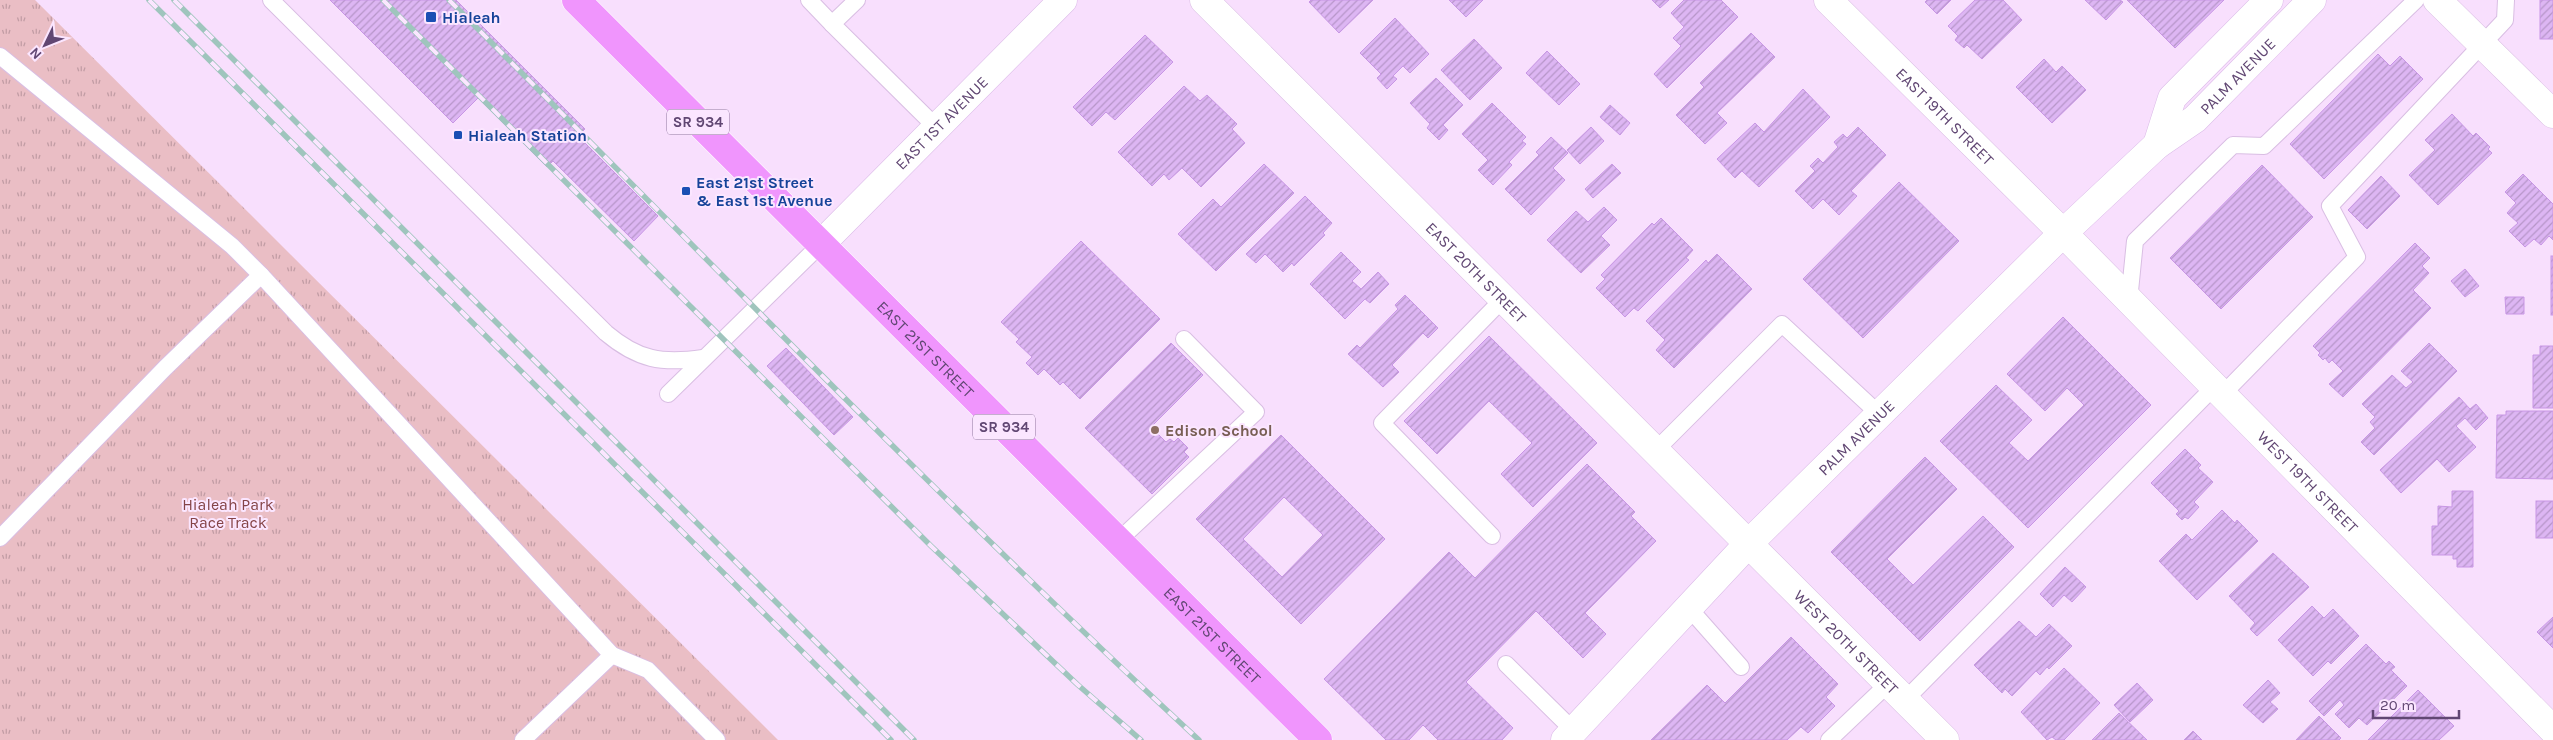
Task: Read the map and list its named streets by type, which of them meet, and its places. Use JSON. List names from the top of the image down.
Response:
{
  "streets": {
    "main road": ["SR 934", "EAST 21ST STREET"],
    "street": [
      "PALM AVENUE",
      "EAST 19TH STREET",
      "EAST 1ST AVENUE",
      "EAST 20TH STREET",
      "WEST 19TH STREET",
      "WEST 20TH STREET"
    ]
  },
  "crossings": [
    ["PALM AVENUE", "EAST 19TH STREET"],
    ["PALM AVENUE", "EAST 20TH STREET"],
    ["PALM AVENUE", "WEST 19TH STREET"],
    ["PALM AVENUE", "WEST 20TH STREET"],
    ["EAST 19TH STREET", "WEST 19TH STREET"],
    ["EAST 1ST AVENUE", "EAST 21ST STREET"],
    ["EAST 20TH STREET", "WEST 20TH STREET"]
  ],
  "parks": ["Hialeah Park Race Track"],
  "places": {
    "transit": ["Hialeah", "Hialeah Station", "East 21st Street & East 1st Avenue"],
    "other": ["Edison School"]
  },
  "scale_bar": "20 m",
  "north": "bottom left"
}
